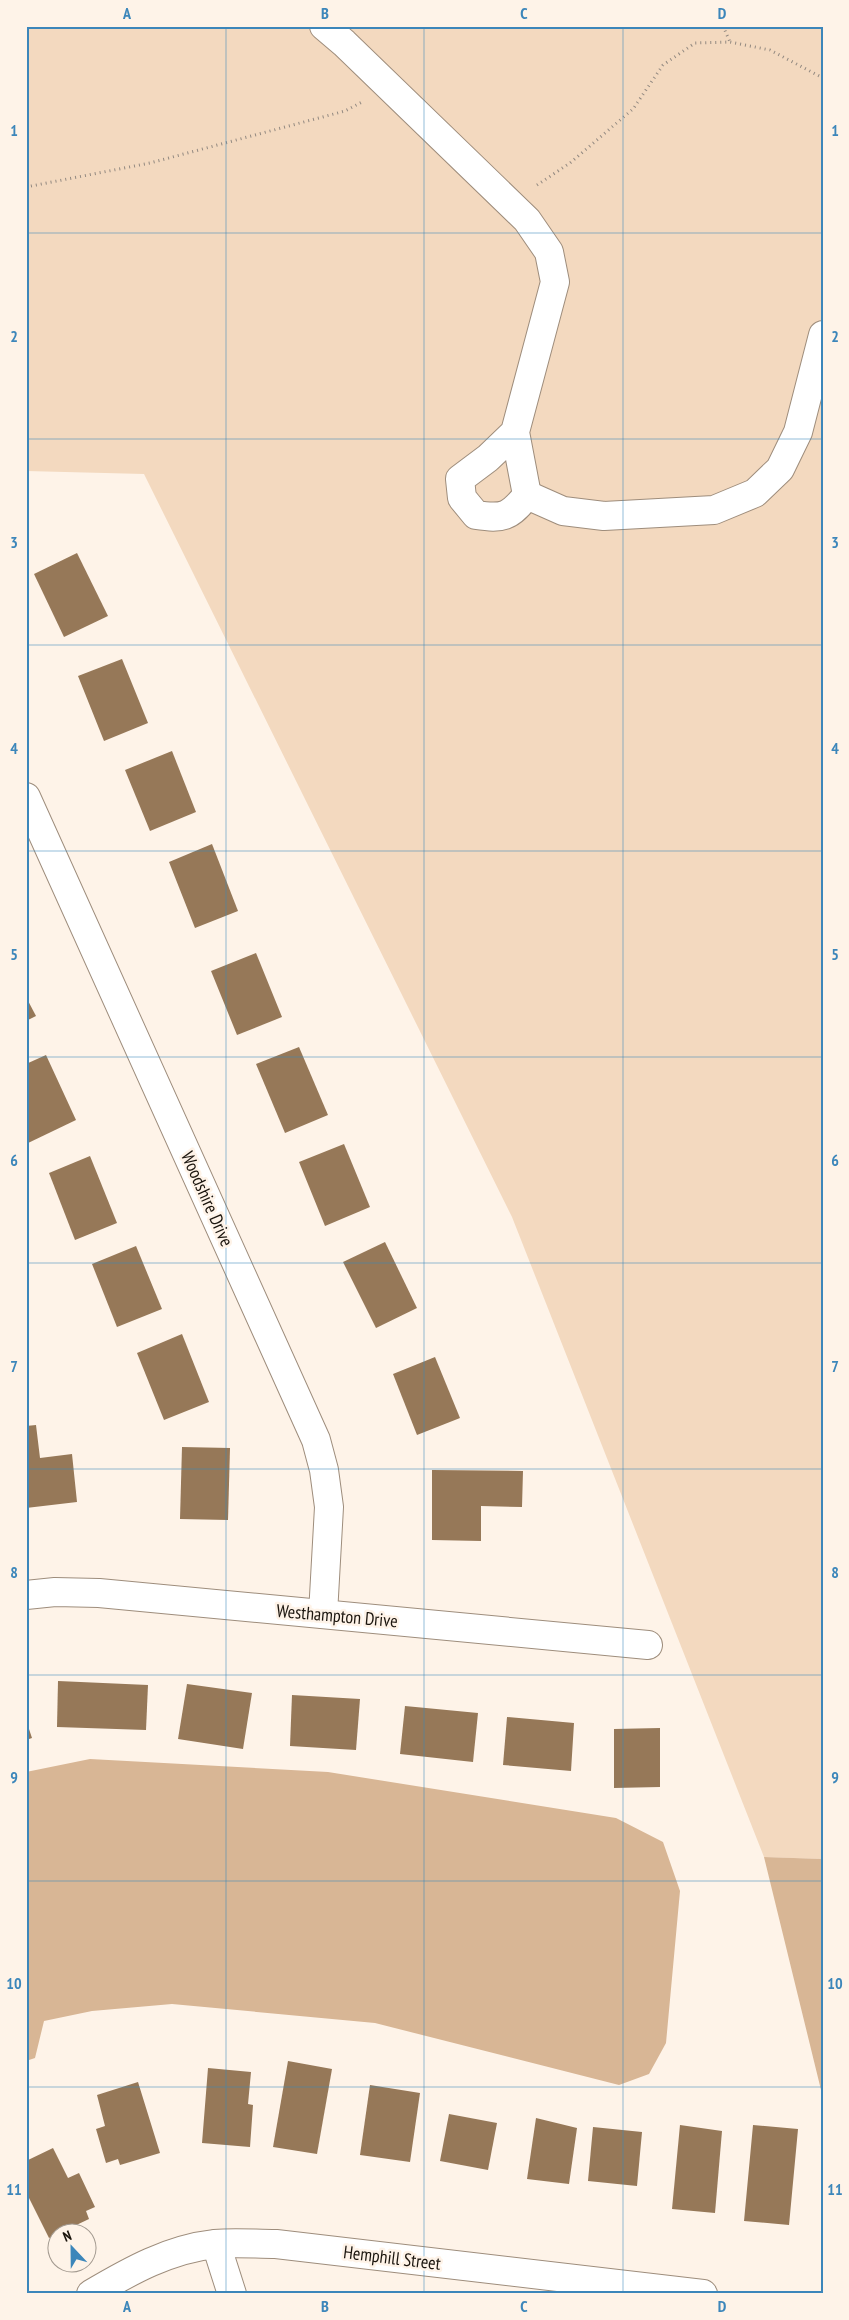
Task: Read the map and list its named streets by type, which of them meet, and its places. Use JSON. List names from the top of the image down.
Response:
{
  "streets": {
    "street": ["Woodshire Drive", "Westhampton Drive", "Hemphill Street"]
  },
  "crossings": [
    ["Woodshire Drive", "Westhampton Drive"]
  ],
  "north": "top",
  "grid": {
    "columns": [
      "A",
      "B",
      "C",
      "D"
    ],
    "rows": [
      "1",
      "2",
      "3",
      "4",
      "5",
      "6",
      "7",
      "8",
      "9",
      "10",
      "11"
    ]
  }
}
